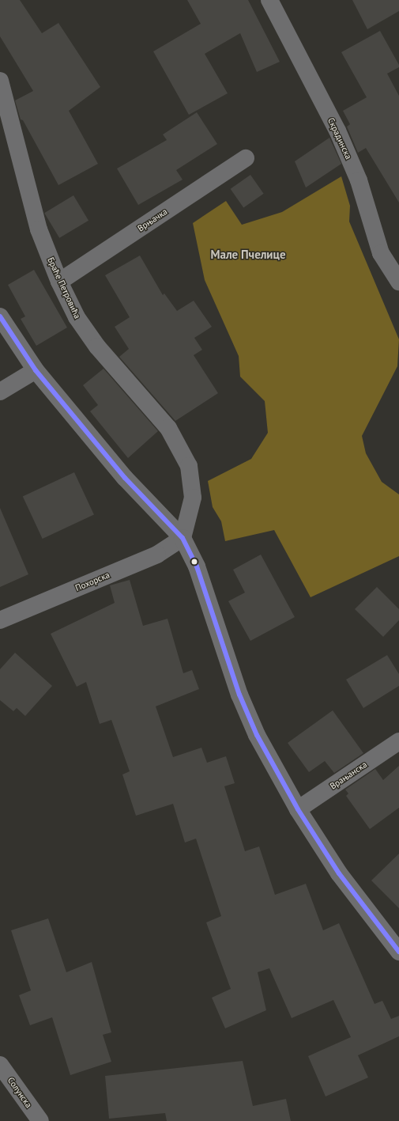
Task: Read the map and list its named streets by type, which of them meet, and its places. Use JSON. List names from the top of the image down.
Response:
{
  "streets": {
    "street": [
      "Скрадинска",
      "Врњачка",
      "Браће Петровића",
      "Похорска",
      "Врањанска",
      "Солунска"
    ]
  },
  "crossings": [
    ["Врњачка", "Браће Петровића"],
    ["Браће Петровића", "Похорска"]
  ],
  "districts": ["Мале Пчелице"]
}
